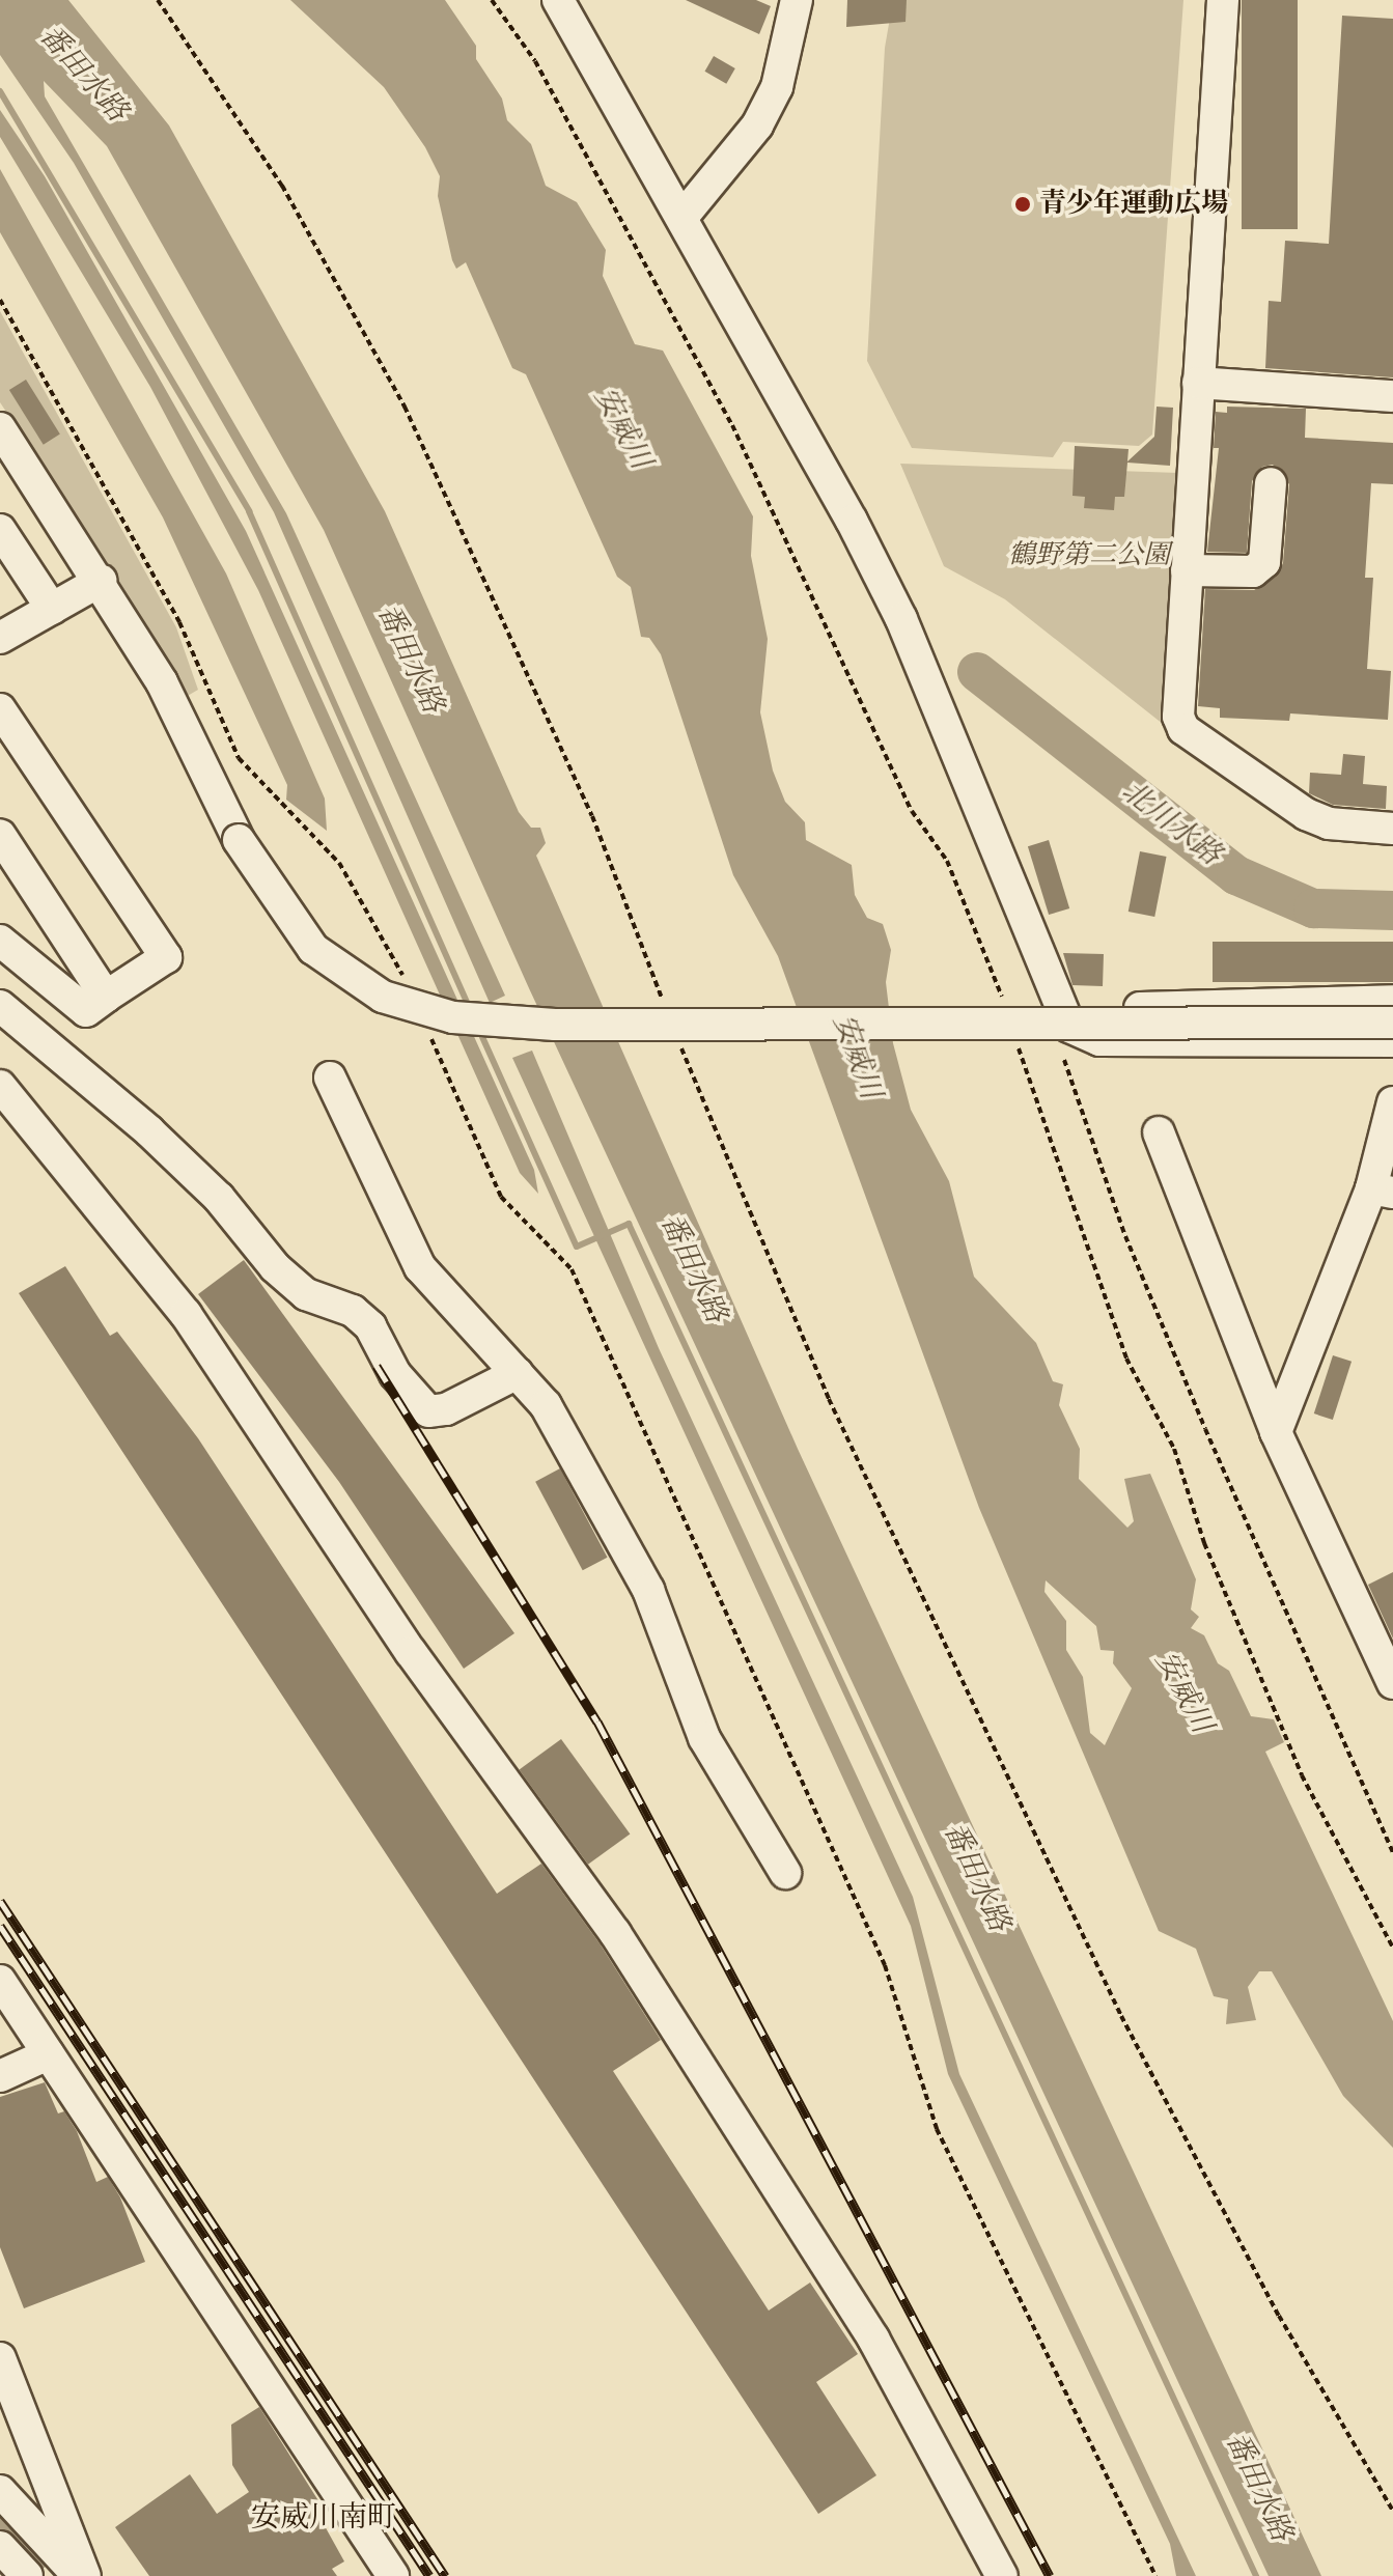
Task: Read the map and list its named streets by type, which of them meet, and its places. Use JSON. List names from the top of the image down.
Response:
{
  "districts": ["安威川南町"],
  "water": ["番田水路", "安威川", "北川水路"],
  "parks": ["鶴野第二公園"],
  "places": ["青少年運動広場"]
}
